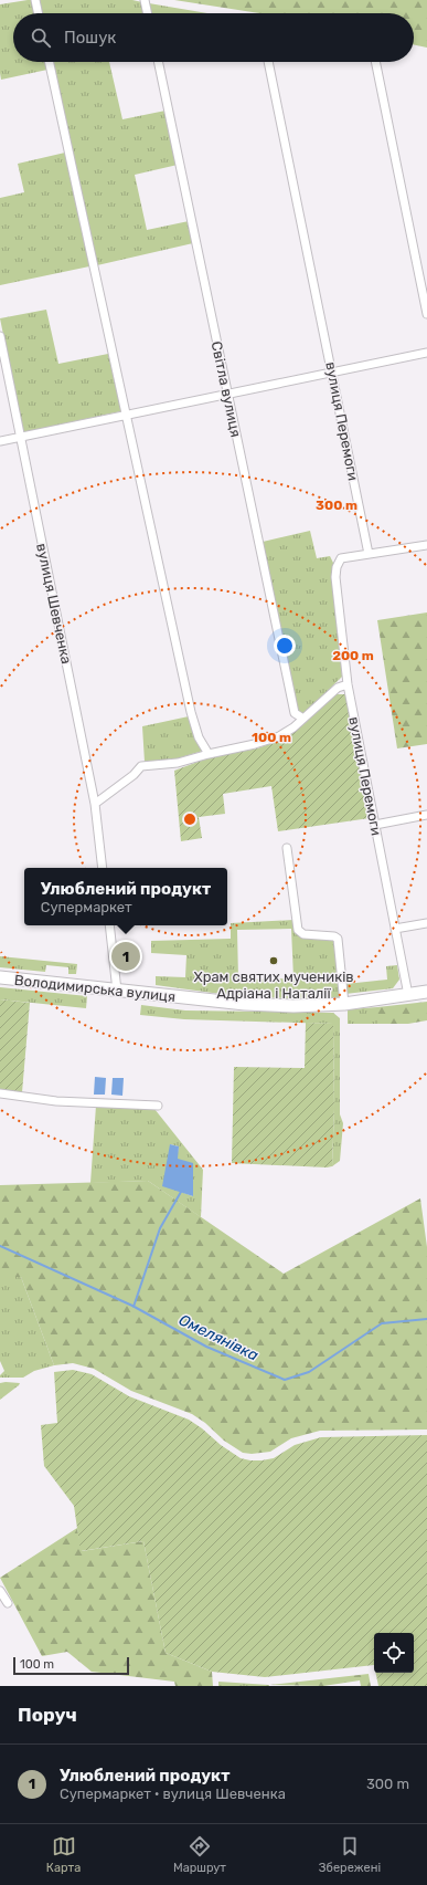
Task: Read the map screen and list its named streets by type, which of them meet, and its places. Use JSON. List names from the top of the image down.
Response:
{
  "streets": {
    "main road": ["Володимирська вулиця"],
    "street": ["Світла вулиця", "вулиця Перемоги", "вулиця Шевченка"]
  },
  "crossings": [
    ["вулиця Перемоги", "Володимирська вулиця"]
  ],
  "water": ["Омелянівка"],
  "places": ["Храм святих мучеників Адріана і Наталії"],
  "scale_bar": "100 m",
  "page": {
    "search": "Пошук",
    "popup": ["Улюблений продукт", "Супермаркет"],
    "pins": "1",
    "scale": "100 m",
    "heading": "Поруч",
    "list": [
      {
        "mark": "1",
        "name": "Улюблений продукт",
        "note": "Супермаркет · вулиця Шевченка",
        "value": "300 m"
      }
    ],
    "nav": ["Карта", "Маршрут", "Збережені"]
  },
  "rings": ["300 m", "200 m", "100 m"]
}
